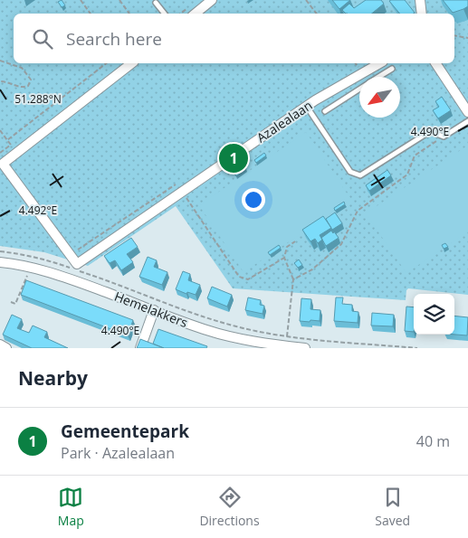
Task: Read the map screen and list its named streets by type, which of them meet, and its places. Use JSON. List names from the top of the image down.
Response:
{
  "streets": {
    "street": ["Azalealaan", "Hemelakkers"]
  },
  "north": "bottom left",
  "page": {
    "search": "Search here",
    "pins": "1",
    "heading": "Nearby",
    "list": [
      {
        "mark": "1",
        "name": "Gemeentepark",
        "note": "Park · Azalealaan",
        "value": "40 m"
      }
    ],
    "nav": ["Map", "Directions", "Saved"]
  },
  "coordinates": ["51.288°N", "4.490°E", "4.492°E"]
}
